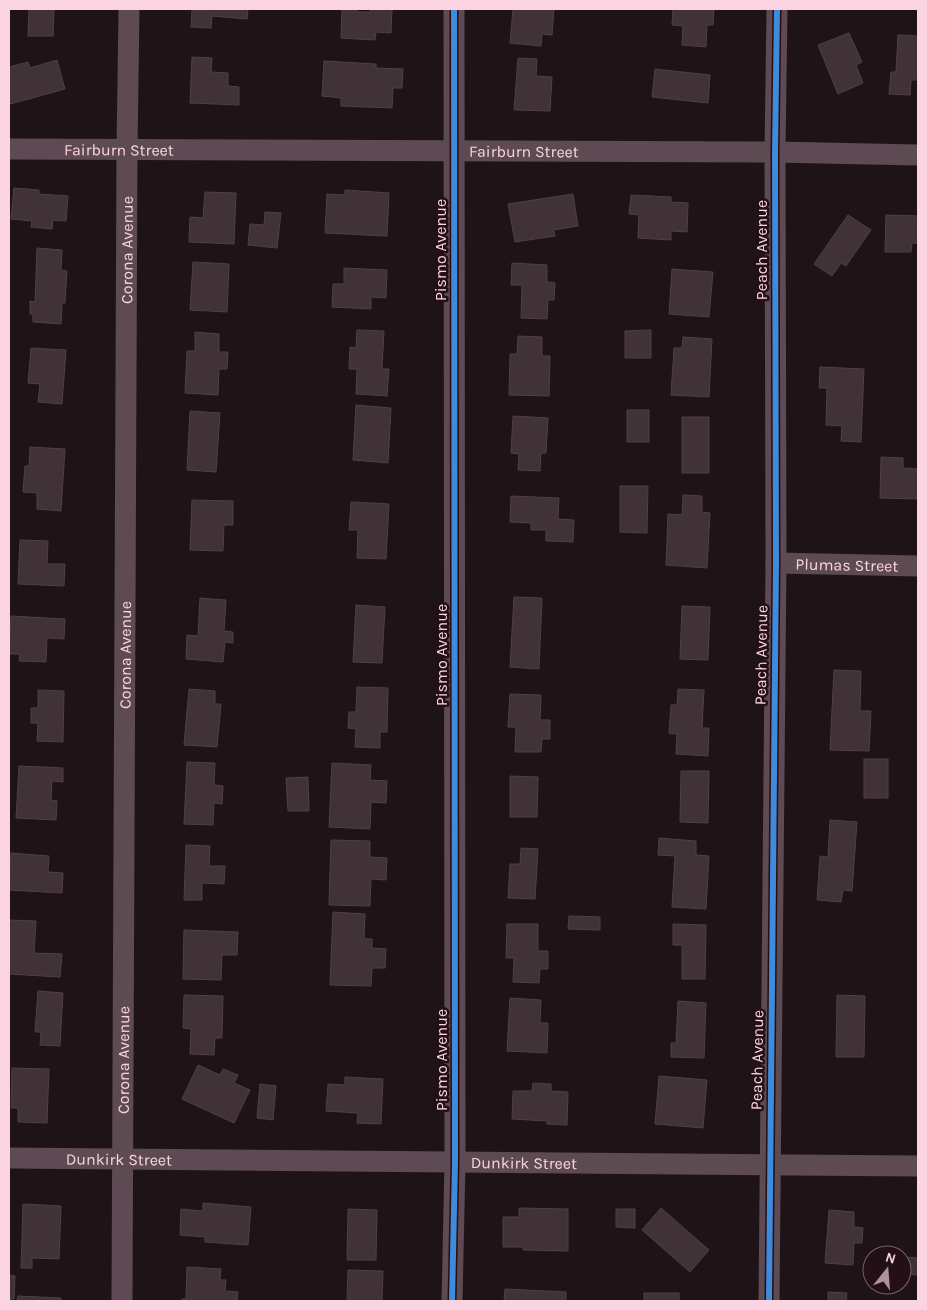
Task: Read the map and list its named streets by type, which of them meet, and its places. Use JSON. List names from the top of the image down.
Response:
{
  "streets": {
    "street": [
      "Fairburn Street",
      "Corona Avenue",
      "Pismo Avenue",
      "Peach Avenue",
      "Plumas Street",
      "Dunkirk Street"
    ]
  },
  "crossings": [
    ["Fairburn Street", "Corona Avenue"],
    ["Fairburn Street", "Pismo Avenue"],
    ["Fairburn Street", "Peach Avenue"],
    ["Corona Avenue", "Dunkirk Street"],
    ["Pismo Avenue", "Dunkirk Street"],
    ["Peach Avenue", "Plumas Street"],
    ["Peach Avenue", "Dunkirk Street"]
  ],
  "north": "top"
}
